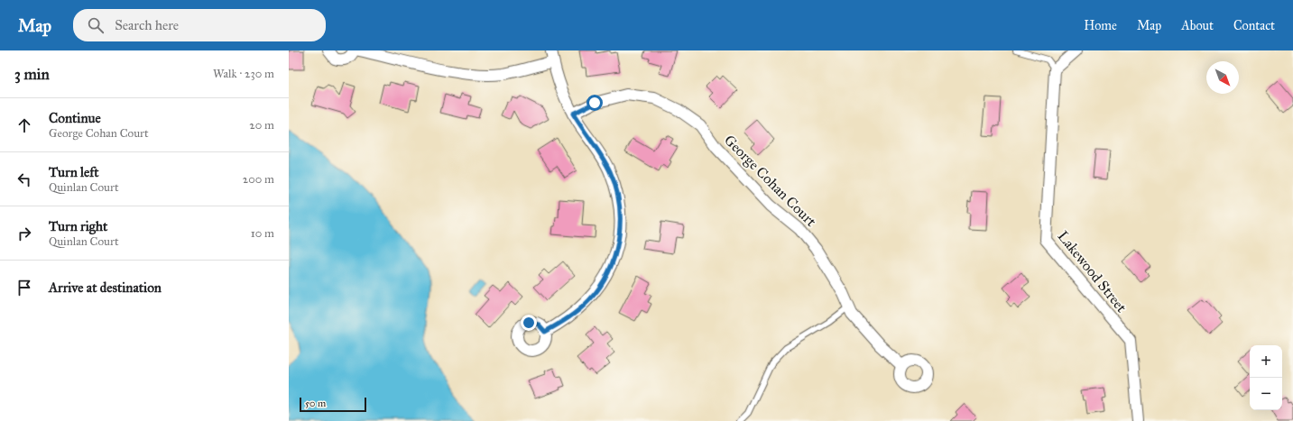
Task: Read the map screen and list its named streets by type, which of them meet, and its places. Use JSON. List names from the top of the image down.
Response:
{
  "streets": {
    "street": ["George Cohan Court", "Lakewood Street"]
  },
  "scale_bar": "50 m",
  "north": "bottom right",
  "page": {
    "header": "Map",
    "search": "Search here",
    "nav": [
      "Home",
      "Map",
      "About",
      "Contact"
    ],
    "heading": ["3 min", "Walk · 230 m"],
    "list": [
      ["Continue", "George Cohan Court", "20 m"],
      ["Turn left", "Quinlan Court", "200 m"],
      ["Turn right", "Quinlan Court", "10 m"],
      "Arrive at destination"
    ],
    "map_buttons": ["+", "−"],
    "scale": "50 m"
  }
}
